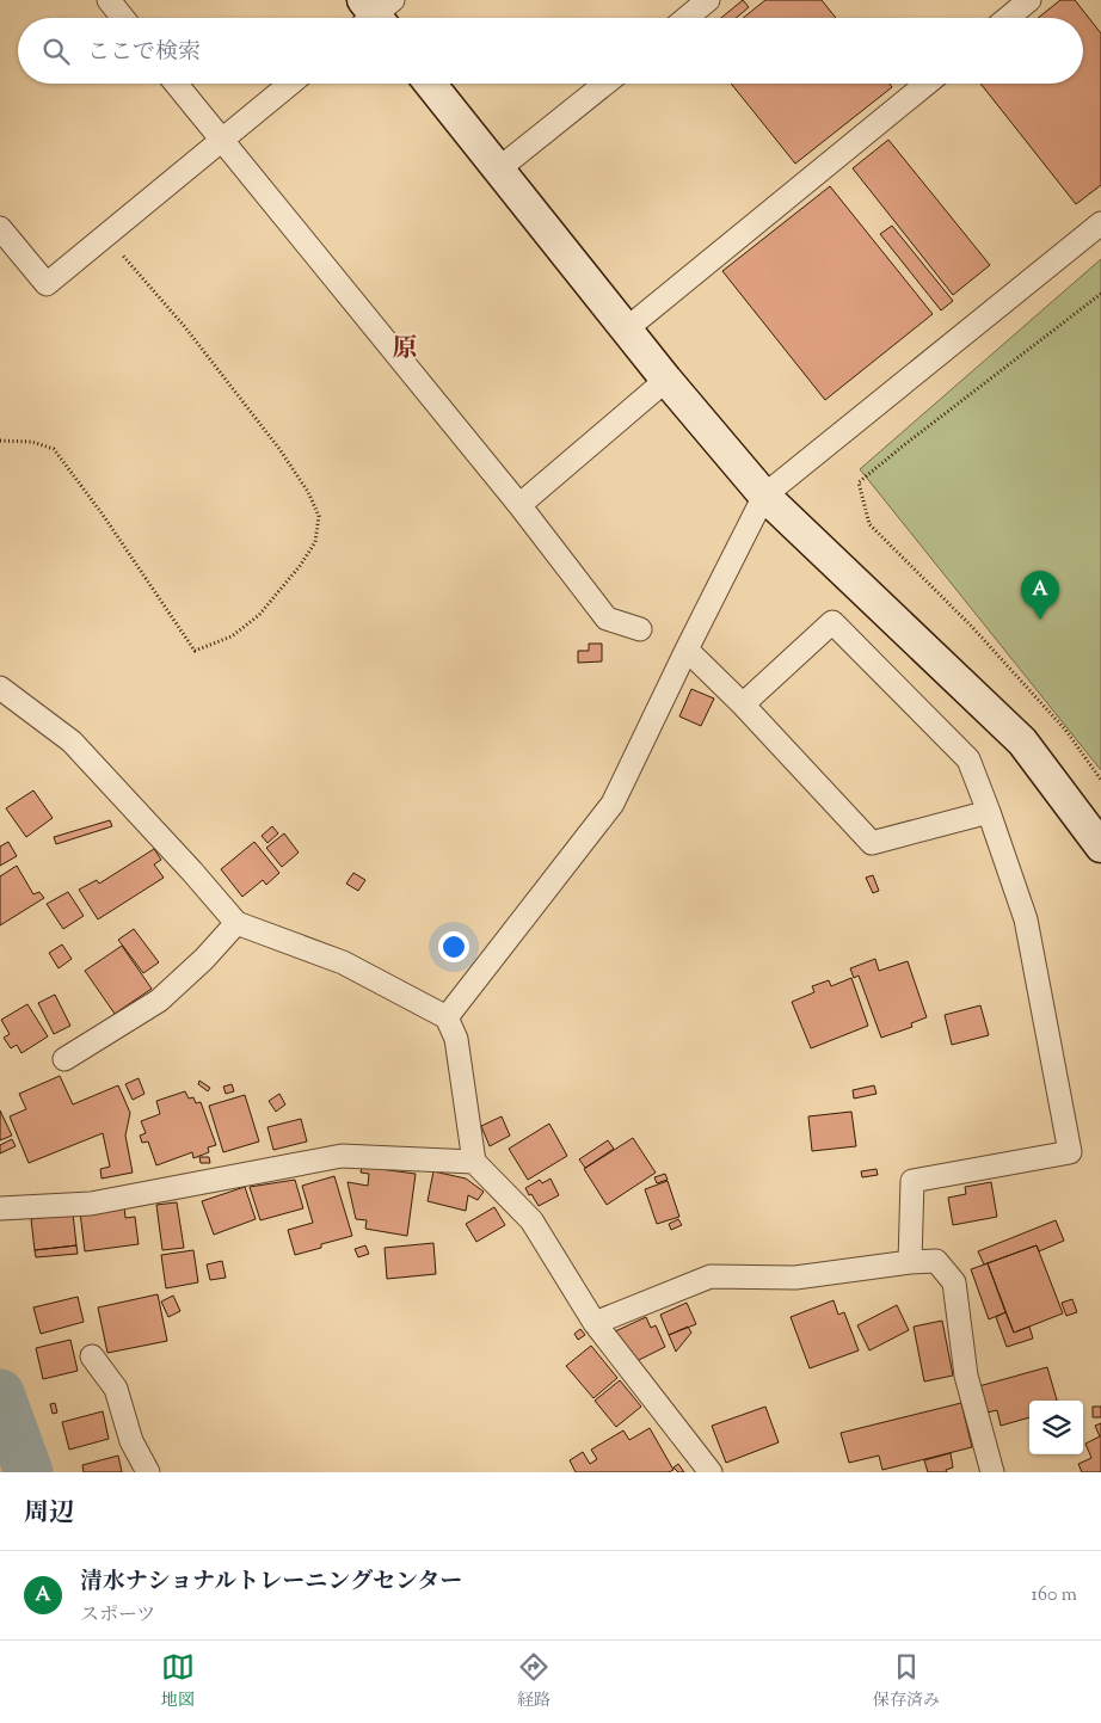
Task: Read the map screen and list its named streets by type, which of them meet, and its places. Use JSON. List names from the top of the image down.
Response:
{
  "districts": ["原"],
  "page": {
    "search": "ここで検索",
    "pins": "A",
    "heading": "周辺",
    "list": [
      {
        "mark": "A",
        "name": "清水ナショナルトレーニングセンター",
        "note": "スポーツ",
        "value": "160 m"
      }
    ],
    "nav": ["地図", "経路", "保存済み"]
  }
}
